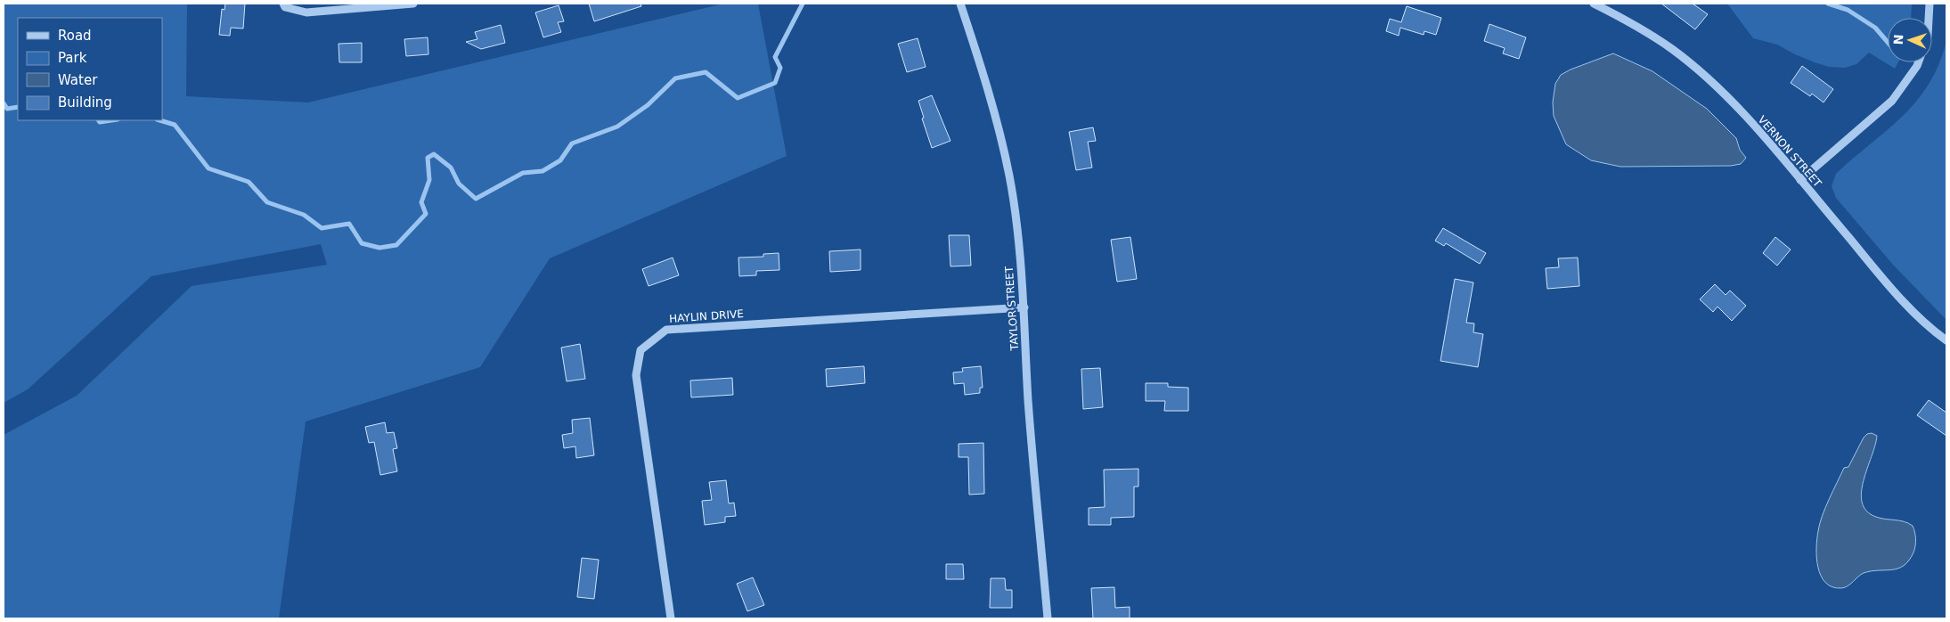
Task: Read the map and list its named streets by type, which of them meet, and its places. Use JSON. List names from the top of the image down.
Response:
{
  "streets": {
    "street": ["VERNON STREET", "TAYLOR STREET", "HAYLIN DRIVE"]
  },
  "crossings": [
    ["TAYLOR STREET", "HAYLIN DRIVE"]
  ],
  "legend": [
    "Road",
    "Park",
    "Water",
    "Building"
  ],
  "north": "left"
}
